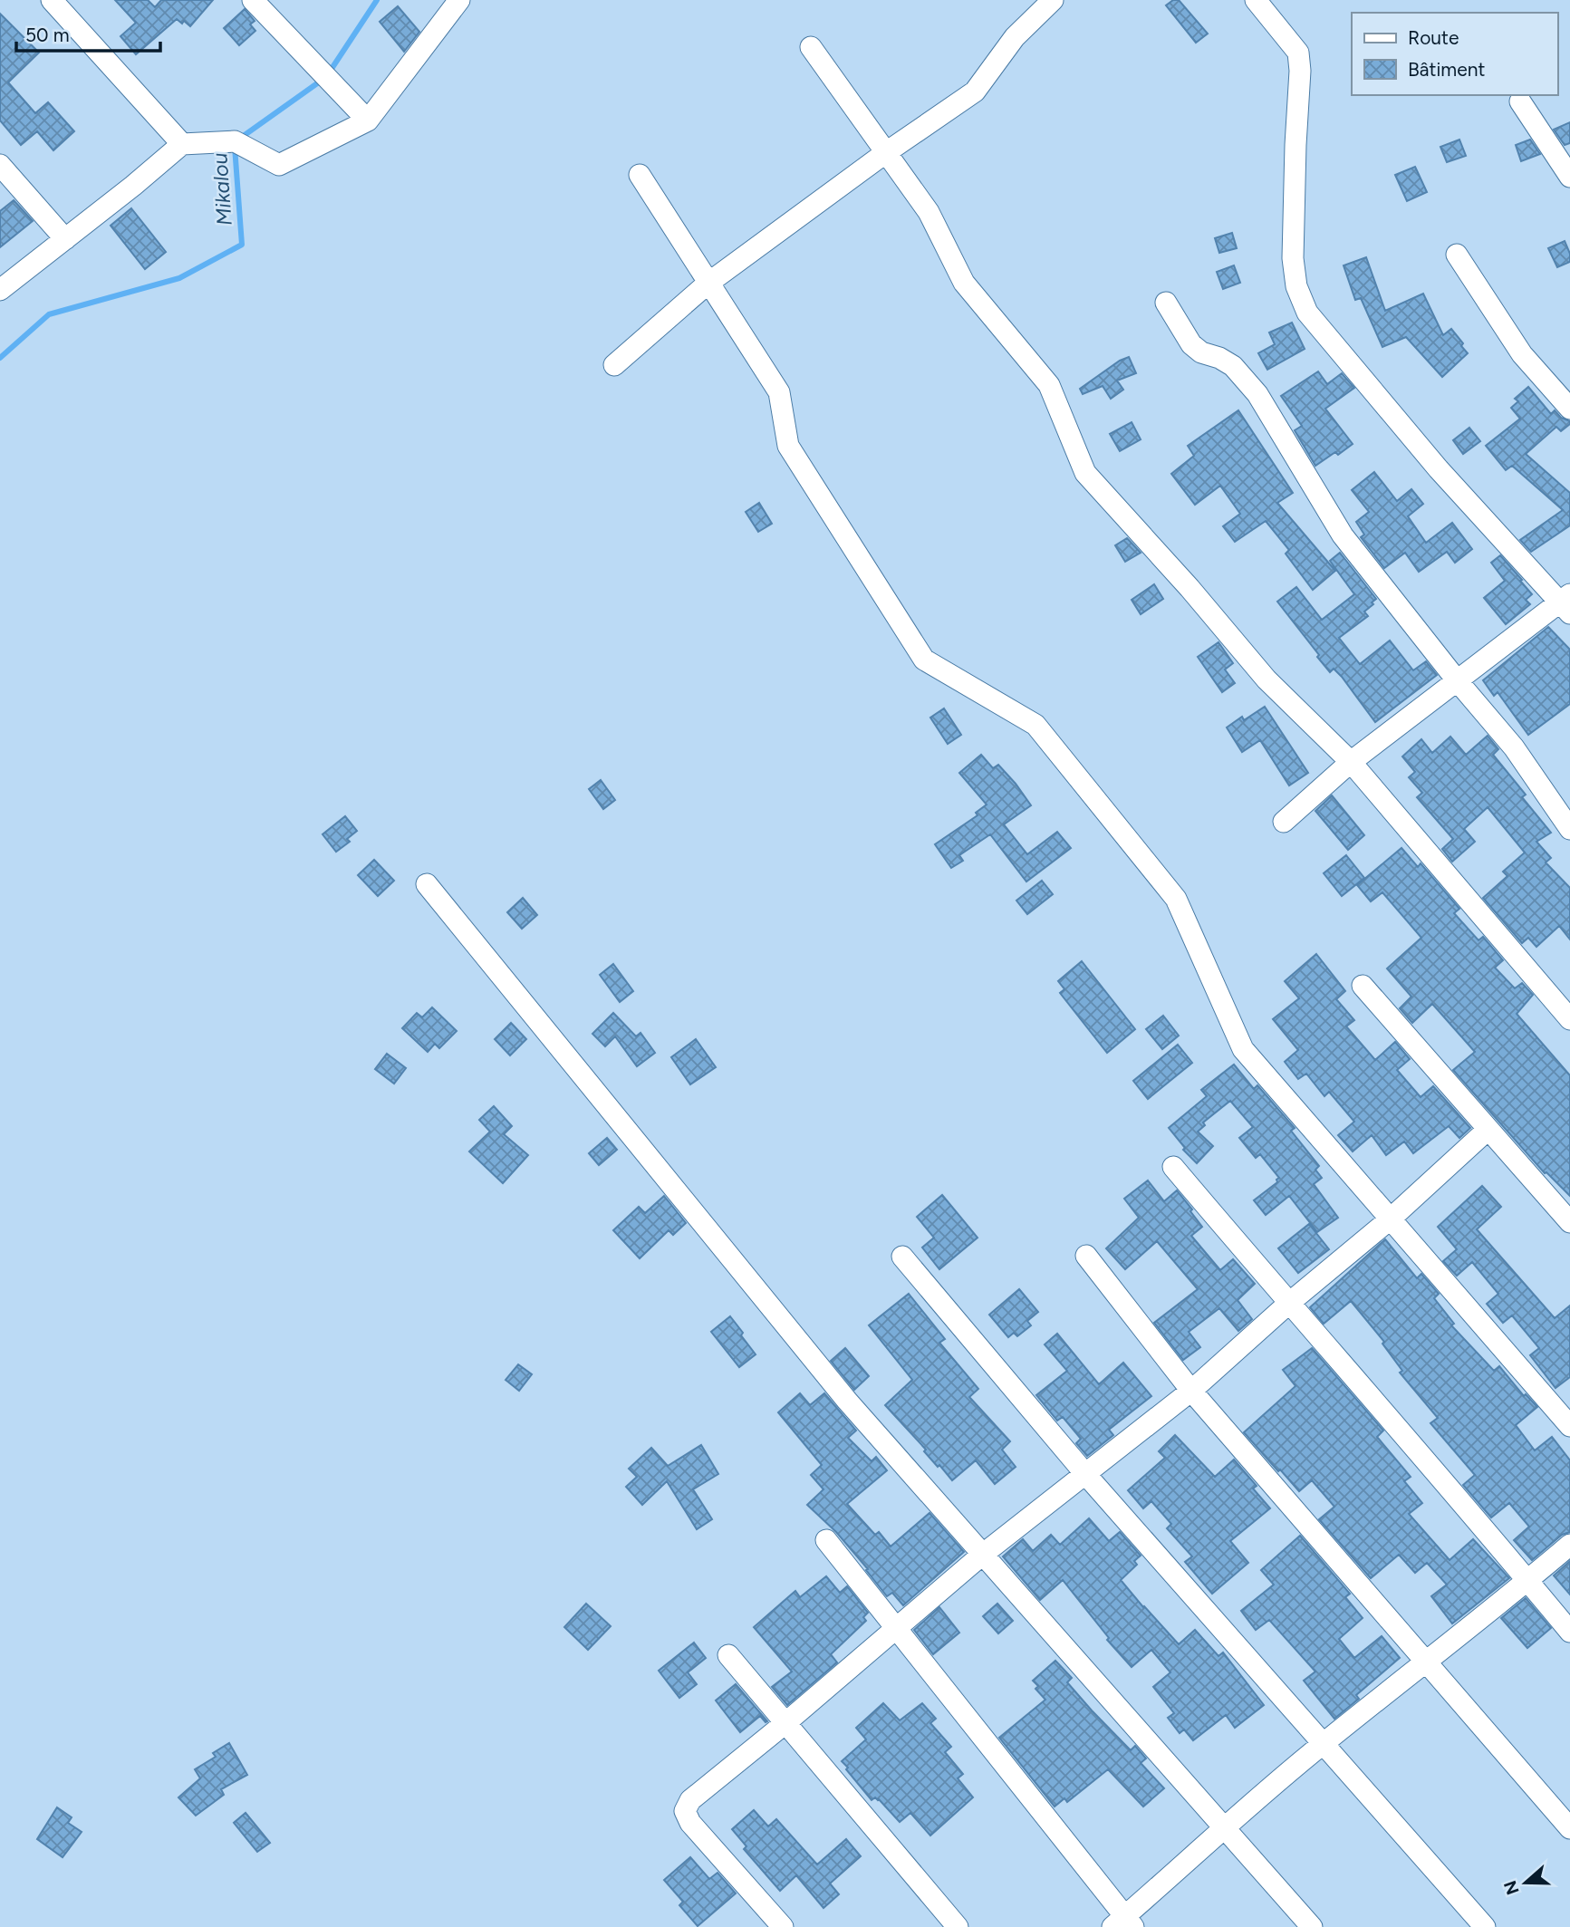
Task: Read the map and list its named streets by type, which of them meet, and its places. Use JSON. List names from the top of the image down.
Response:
{
  "water": ["Mikalou"],
  "legend": ["Route", "Bâtiment"],
  "scale_bar": "50 m",
  "north": "left"
}
